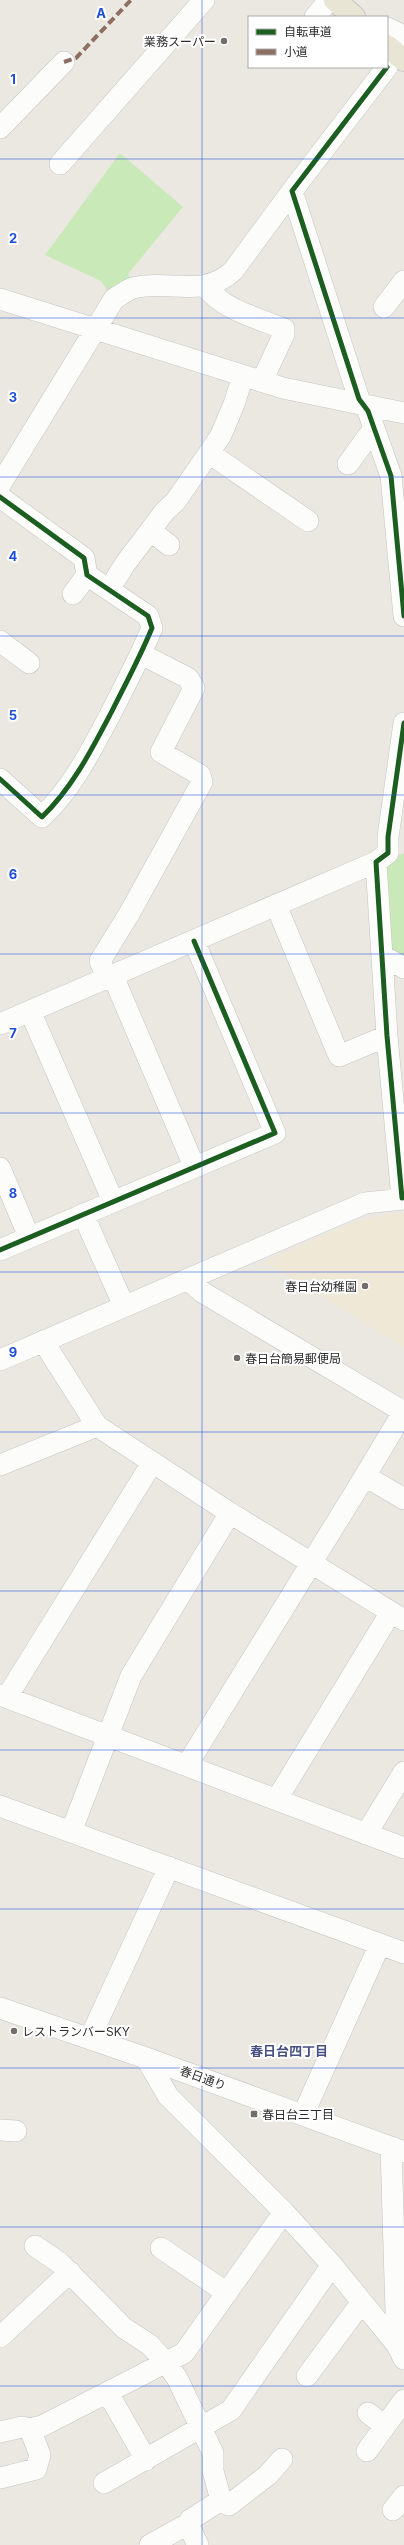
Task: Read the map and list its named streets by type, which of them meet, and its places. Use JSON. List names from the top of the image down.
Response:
{
  "streets": {
    "street": ["春日通り"]
  },
  "districts": ["春日台四丁目"],
  "places": {
    "other": [
      "業務スーパー",
      "春日台幼稚園",
      "春日台簡易郵便局",
      "レストランバーSKY"
    ],
    "transit": ["春日台三丁目"]
  },
  "legend": ["自転車道", "小道"],
  "grid": {
    "columns": ["A"],
    "rows": [
      "1",
      "2",
      "3",
      "4",
      "5",
      "6",
      "7",
      "8",
      "9"
    ]
  }
}
